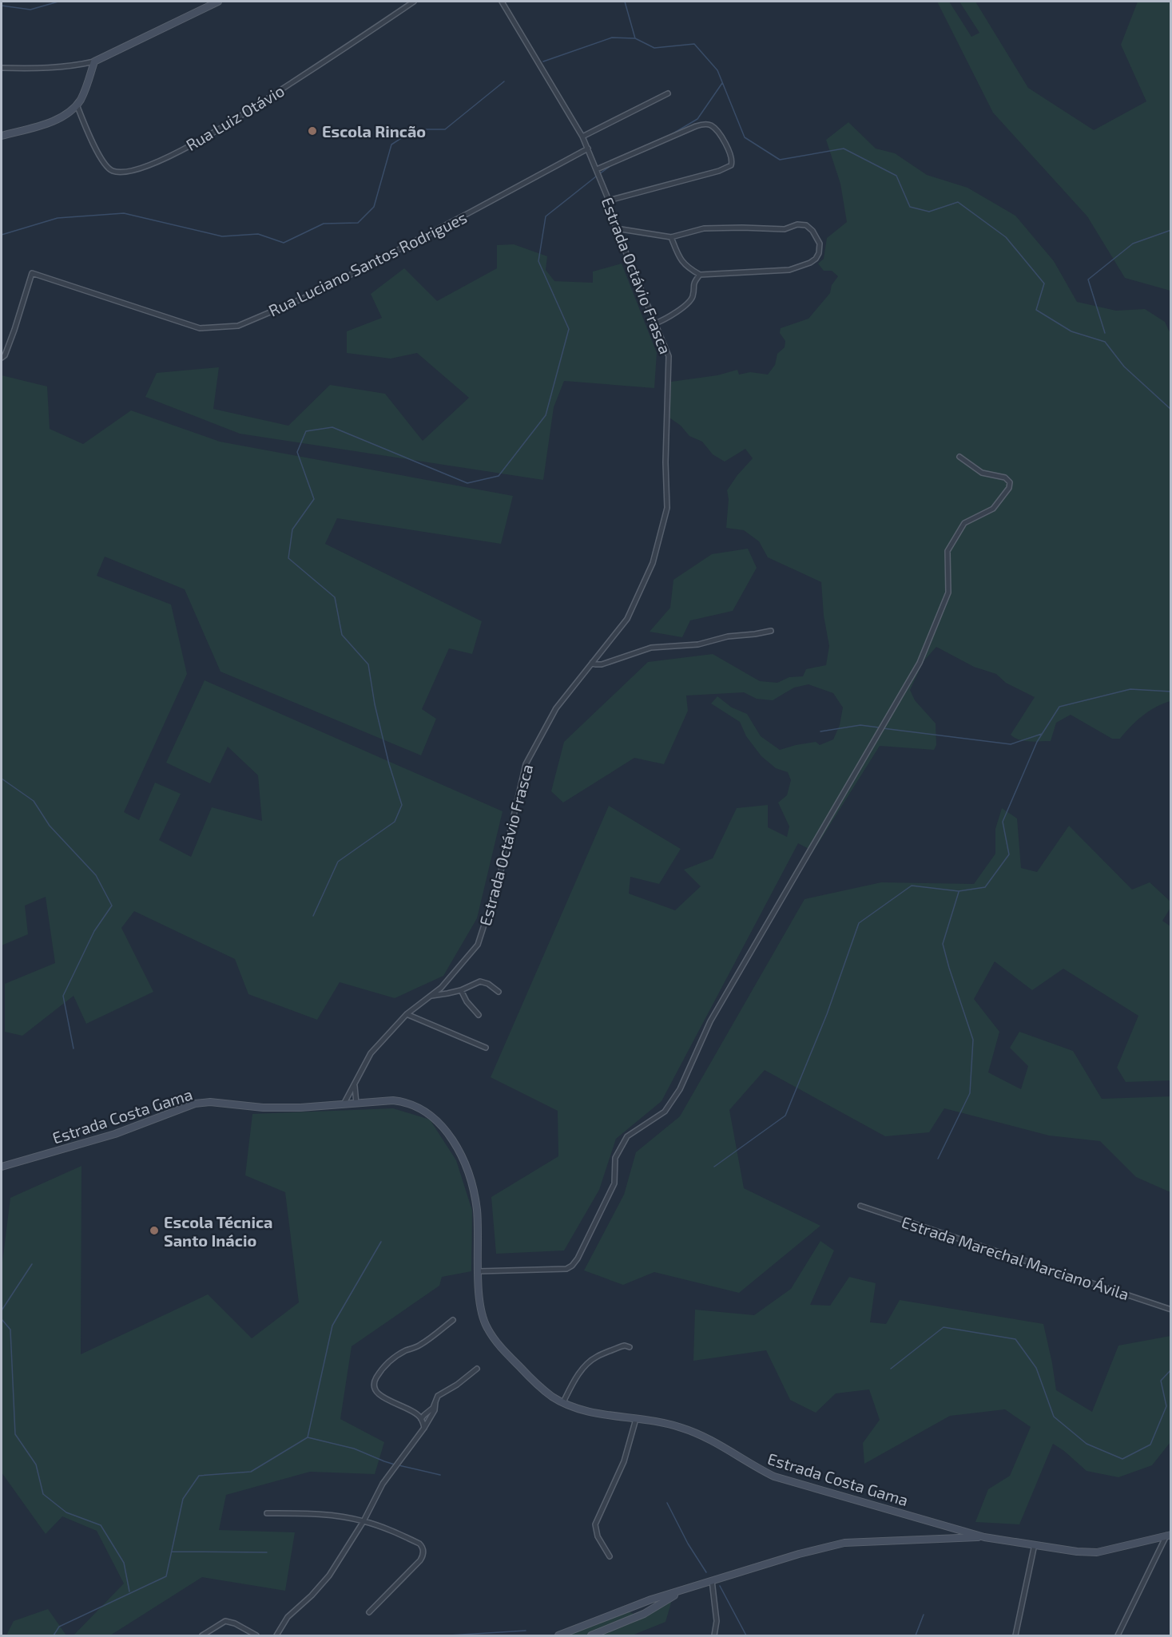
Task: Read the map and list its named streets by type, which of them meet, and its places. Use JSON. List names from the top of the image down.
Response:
{
  "streets": {
    "main road": ["Estrada Costa Gama"],
    "street": [
      "Rua Luiz Otávio",
      "Rua Luciano Santos Rodrigues",
      "Estrada Octávio Frasca",
      "Estrada Marechal Marciano Ávila"
    ]
  },
  "crossings": [
    ["Rua Luciano Santos Rodrigues", "Estrada Octávio Frasca"],
    ["Estrada Octávio Frasca", "Estrada Costa Gama"]
  ],
  "places": ["Escola Rincão", "Escola Técnica Santo Inácio"]
}
